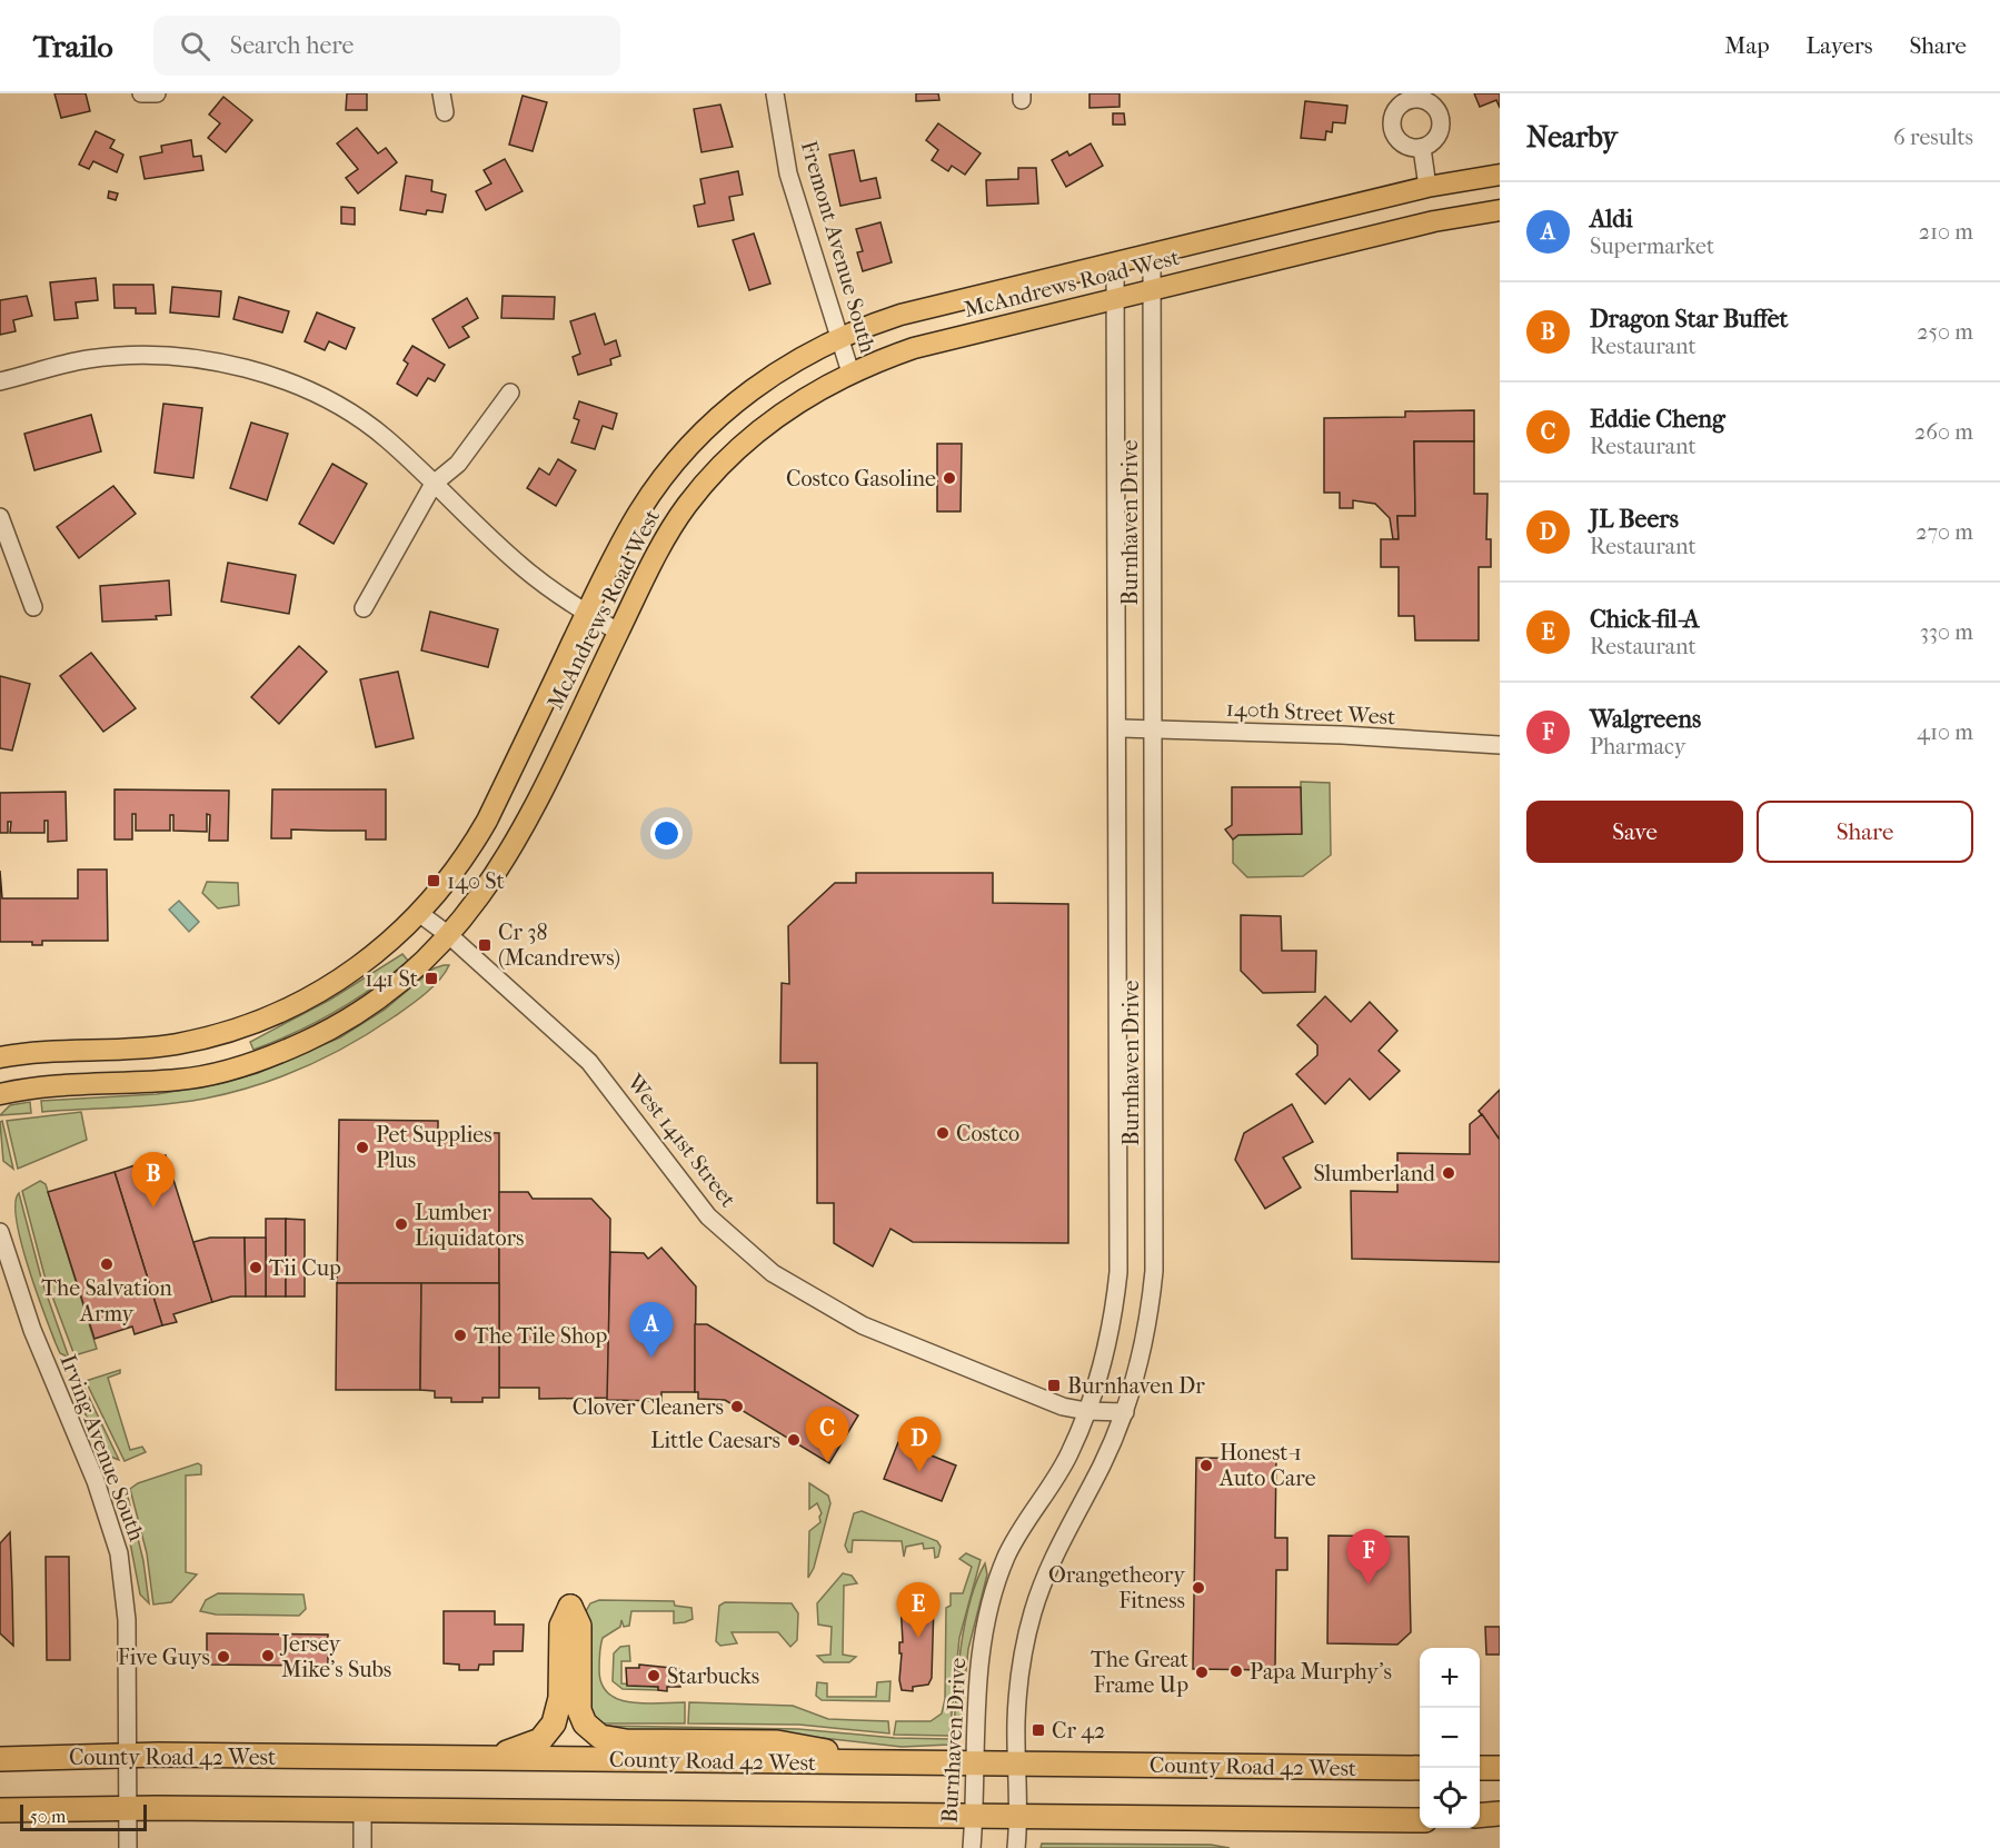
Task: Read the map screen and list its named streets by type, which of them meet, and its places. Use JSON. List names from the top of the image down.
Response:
{
  "streets": {
    "highway": ["County Road 42 West"],
    "main road": ["McAndrews Road West"],
    "street": [
      "Fremont Avenue South",
      "Burnhaven Drive",
      "140th Street West",
      "West 141st Street",
      "Irving Avenue South"
    ]
  },
  "crossings": [
    ["Fremont Avenue South", "McAndrews Road West"],
    ["McAndrews Road West", "Burnhaven Drive"],
    ["McAndrews Road West", "West 141st Street"],
    ["Burnhaven Drive", "140th Street West"],
    ["Burnhaven Drive", "West 141st Street"],
    ["Burnhaven Drive", "County Road 42 West"],
    ["Irving Avenue South", "County Road 42 West"]
  ],
  "places": {
    "other": [
      "Costco Gasoline",
      "Costco",
      "Pet Supplies Plus",
      "Slumberland",
      "Lumber Liquidators",
      "The Salvation Army",
      "Tii Cup",
      "The Tile Shop",
      "Clover Cleaners",
      "Little Caesars",
      "Honest-1 Auto Care",
      "Orangetheory Fitness",
      "Jersey Mike's Subs",
      "Five Guys",
      "Papa Murphy's",
      "The Great Frame Up",
      "Starbucks"
    ],
    "transit": [
      "140 St",
      "Cr 38 (Mcandrews)",
      "141 St",
      "Burnhaven Dr",
      "Cr 42"
    ]
  },
  "scale_bar": "50 m",
  "page": {
    "header": "Trailo",
    "search": "Search here",
    "nav": ["Map", "Layers", "Share"],
    "heading": ["Nearby", "6 results"],
    "list": [
      {
        "mark": "A",
        "name": "Aldi",
        "note": "Supermarket",
        "value": "210 m"
      },
      {
        "mark": "B",
        "name": "Dragon Star Buffet",
        "note": "Restaurant",
        "value": "250 m"
      },
      {
        "mark": "C",
        "name": "Eddie Cheng",
        "note": "Restaurant",
        "value": "260 m"
      },
      {
        "mark": "D",
        "name": "JL Beers",
        "note": "Restaurant",
        "value": "270 m"
      },
      {
        "mark": "E",
        "name": "Chick-fil-A",
        "note": "Restaurant",
        "value": "330 m"
      },
      {
        "mark": "F",
        "name": "Walgreens",
        "note": "Pharmacy",
        "value": "410 m"
      }
    ],
    "buttons": ["Save", "Share"],
    "pins": [
      "B",
      "A",
      "C",
      "D",
      "F",
      "E"
    ],
    "map_buttons": ["+", "−"],
    "scale": "50 m"
  }
}
